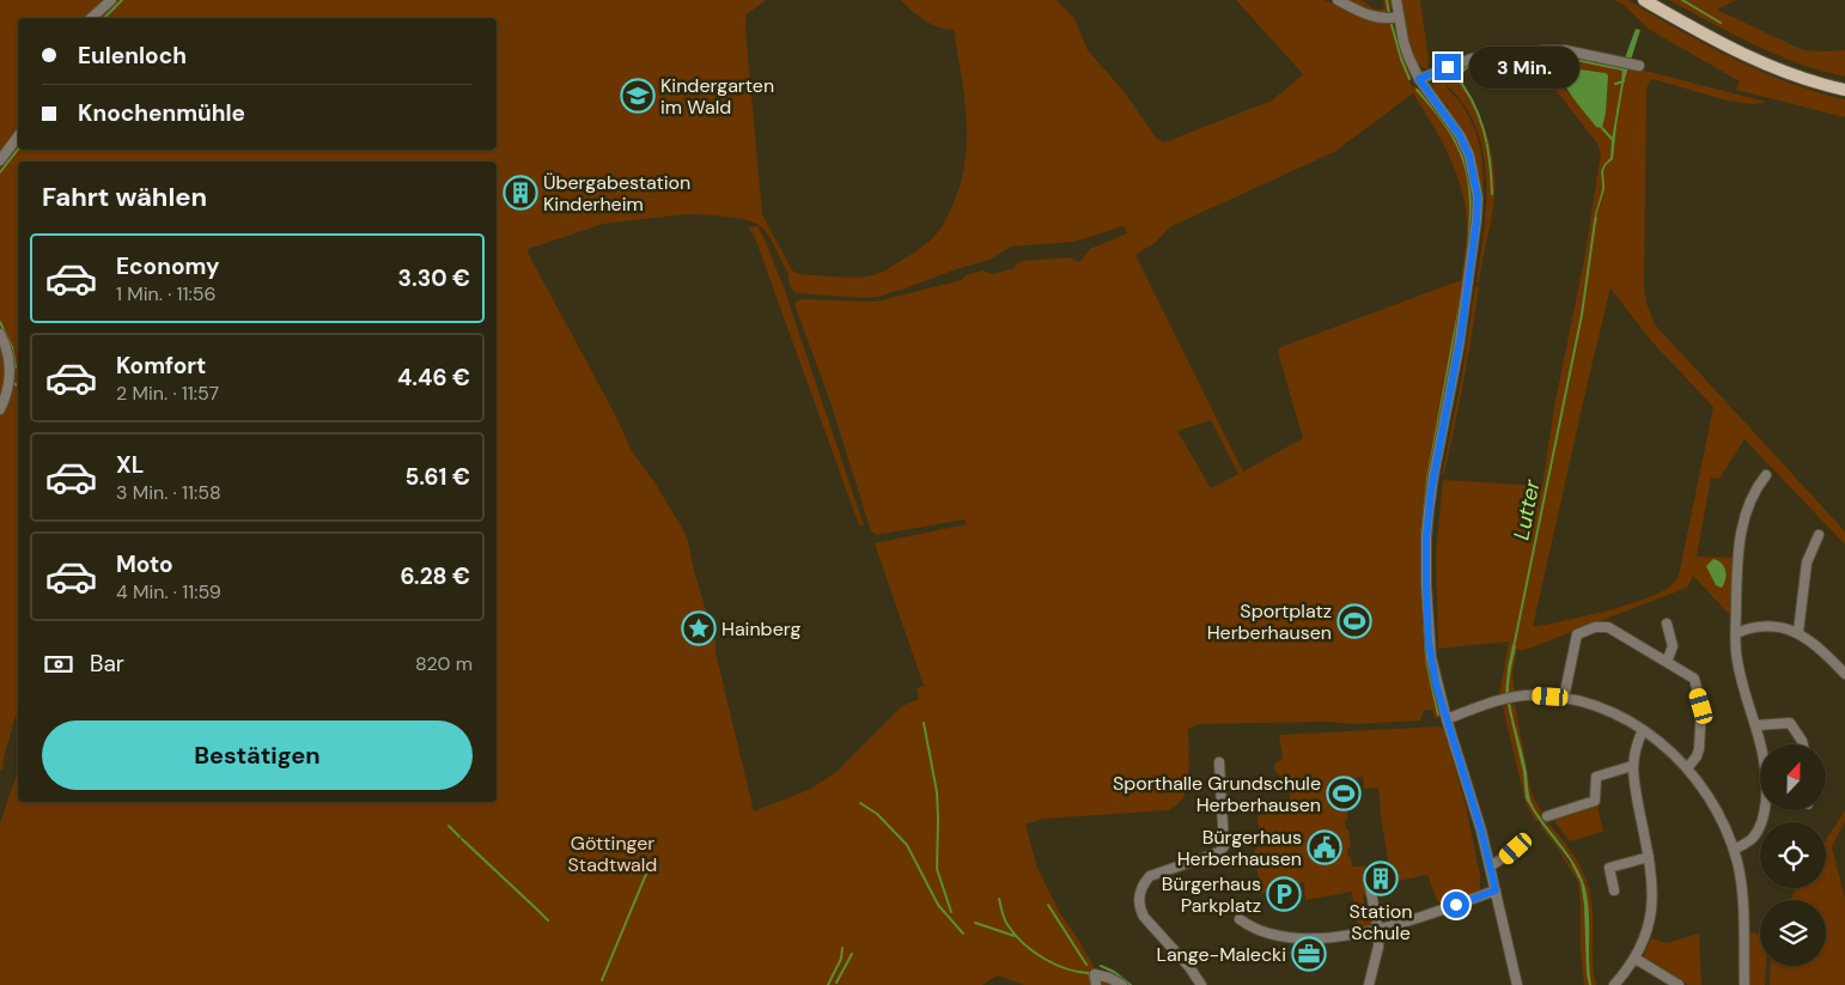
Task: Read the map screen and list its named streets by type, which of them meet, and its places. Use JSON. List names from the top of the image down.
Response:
{
  "water": ["Lutter"],
  "parks": ["Göttinger Stadtwald"],
  "places": {
    "school or university": ["Kindergarten im Wald"],
    "building": ["Übergabestation Kinderheim", "Station Schule"],
    "sports": ["Sportplatz Herberhausen", "Sporthalle Grundschule Herberhausen"],
    "place": ["Hainberg"],
    "public building": ["Bürgerhaus Herberhausen"],
    "parking": ["Bürgerhaus Parkplatz"],
    "office": ["Lange-Malecki"]
  },
  "north": "top",
  "page": {
    "banner": ["Eulenloch", "Knochenmühle"],
    "bubble": "3 Min.",
    "heading": "Fahrt wählen",
    "list": [
      {
        "name": "Economy",
        "note": "1 Min. · 11:56",
        "value": "3.30 €"
      },
      {
        "name": "Komfort",
        "note": "2 Min. · 11:57",
        "value": "4.46 €"
      },
      {
        "name": "XL",
        "note": "3 Min. · 11:58",
        "value": "5.61 €"
      },
      {
        "name": "Moto",
        "note": "4 Min. · 11:59",
        "value": "6.28 €"
      }
    ],
    "pay": ["Bar", "820 m"],
    "buttons": "Bestätigen"
  }
}
